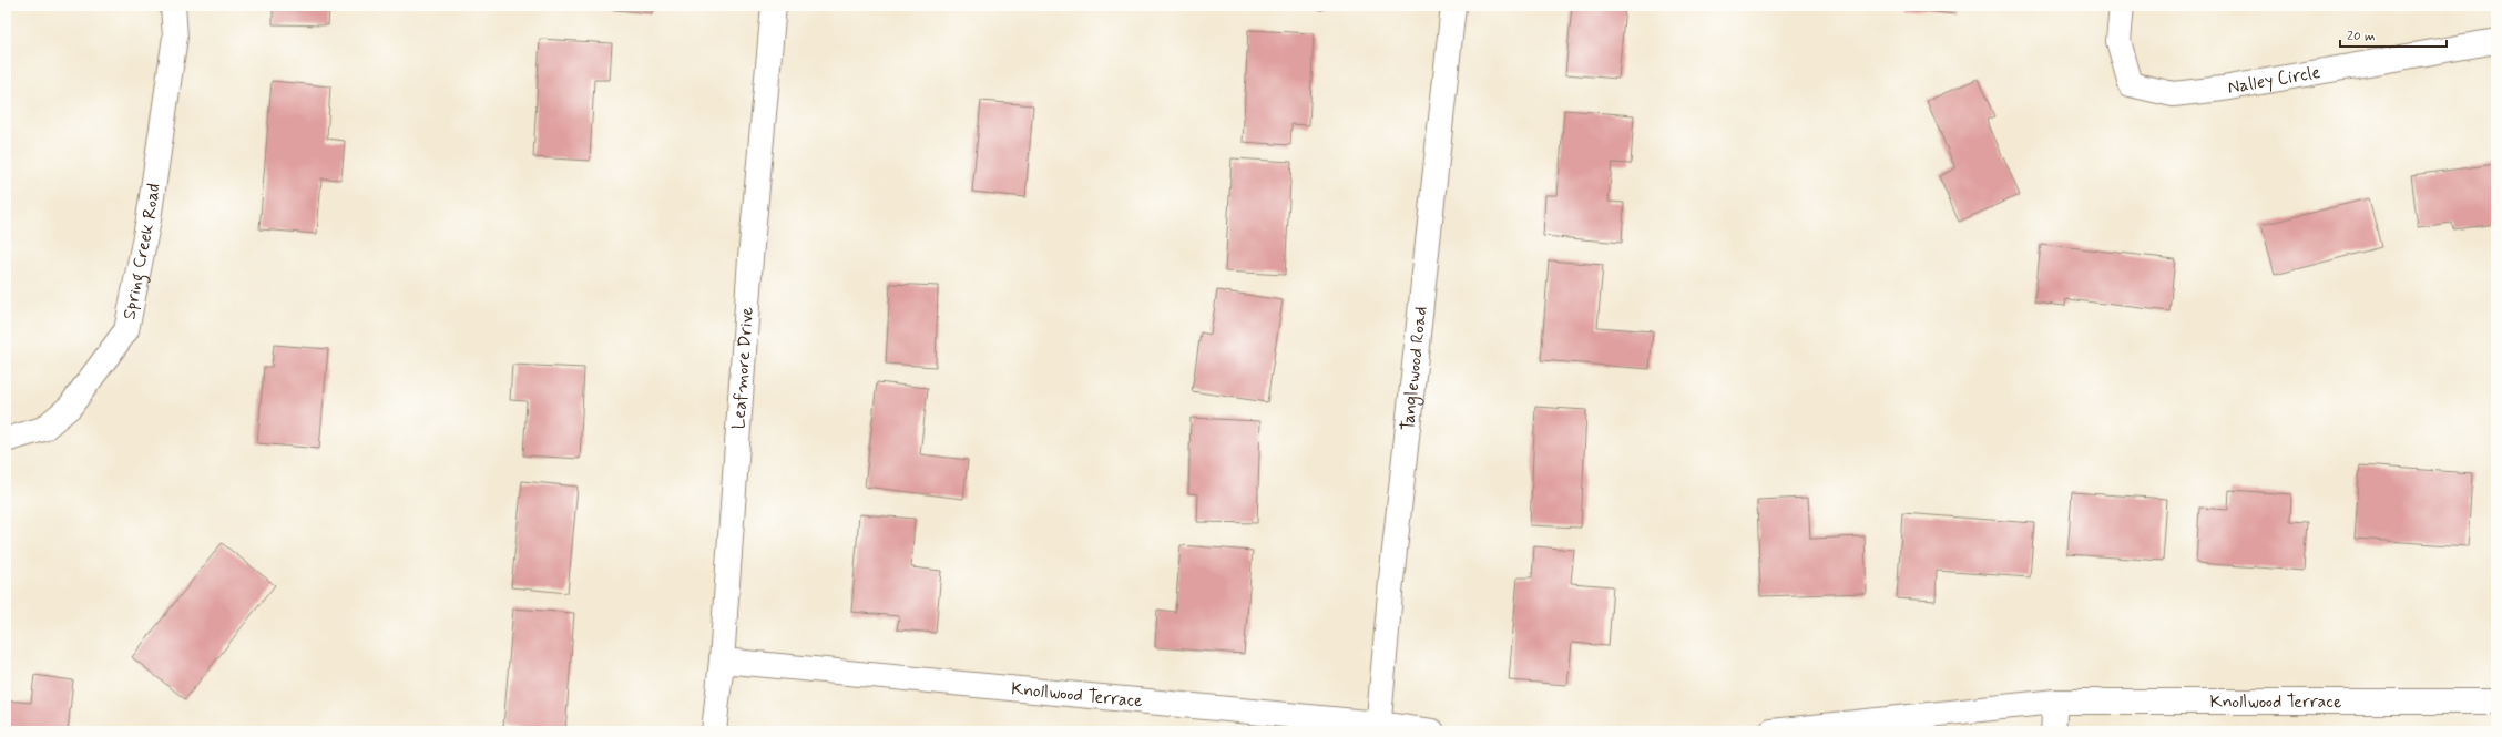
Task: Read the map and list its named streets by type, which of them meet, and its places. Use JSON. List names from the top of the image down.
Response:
{
  "streets": {
    "street": [
      "Nalley Circle",
      "Spring Creek Road",
      "Leafmore Drive",
      "Tanglewood Road",
      "Knollwood Terrace"
    ]
  },
  "crossings": [
    ["Leafmore Drive", "Knollwood Terrace"],
    ["Tanglewood Road", "Knollwood Terrace"]
  ],
  "scale_bar": "20 m"
}
